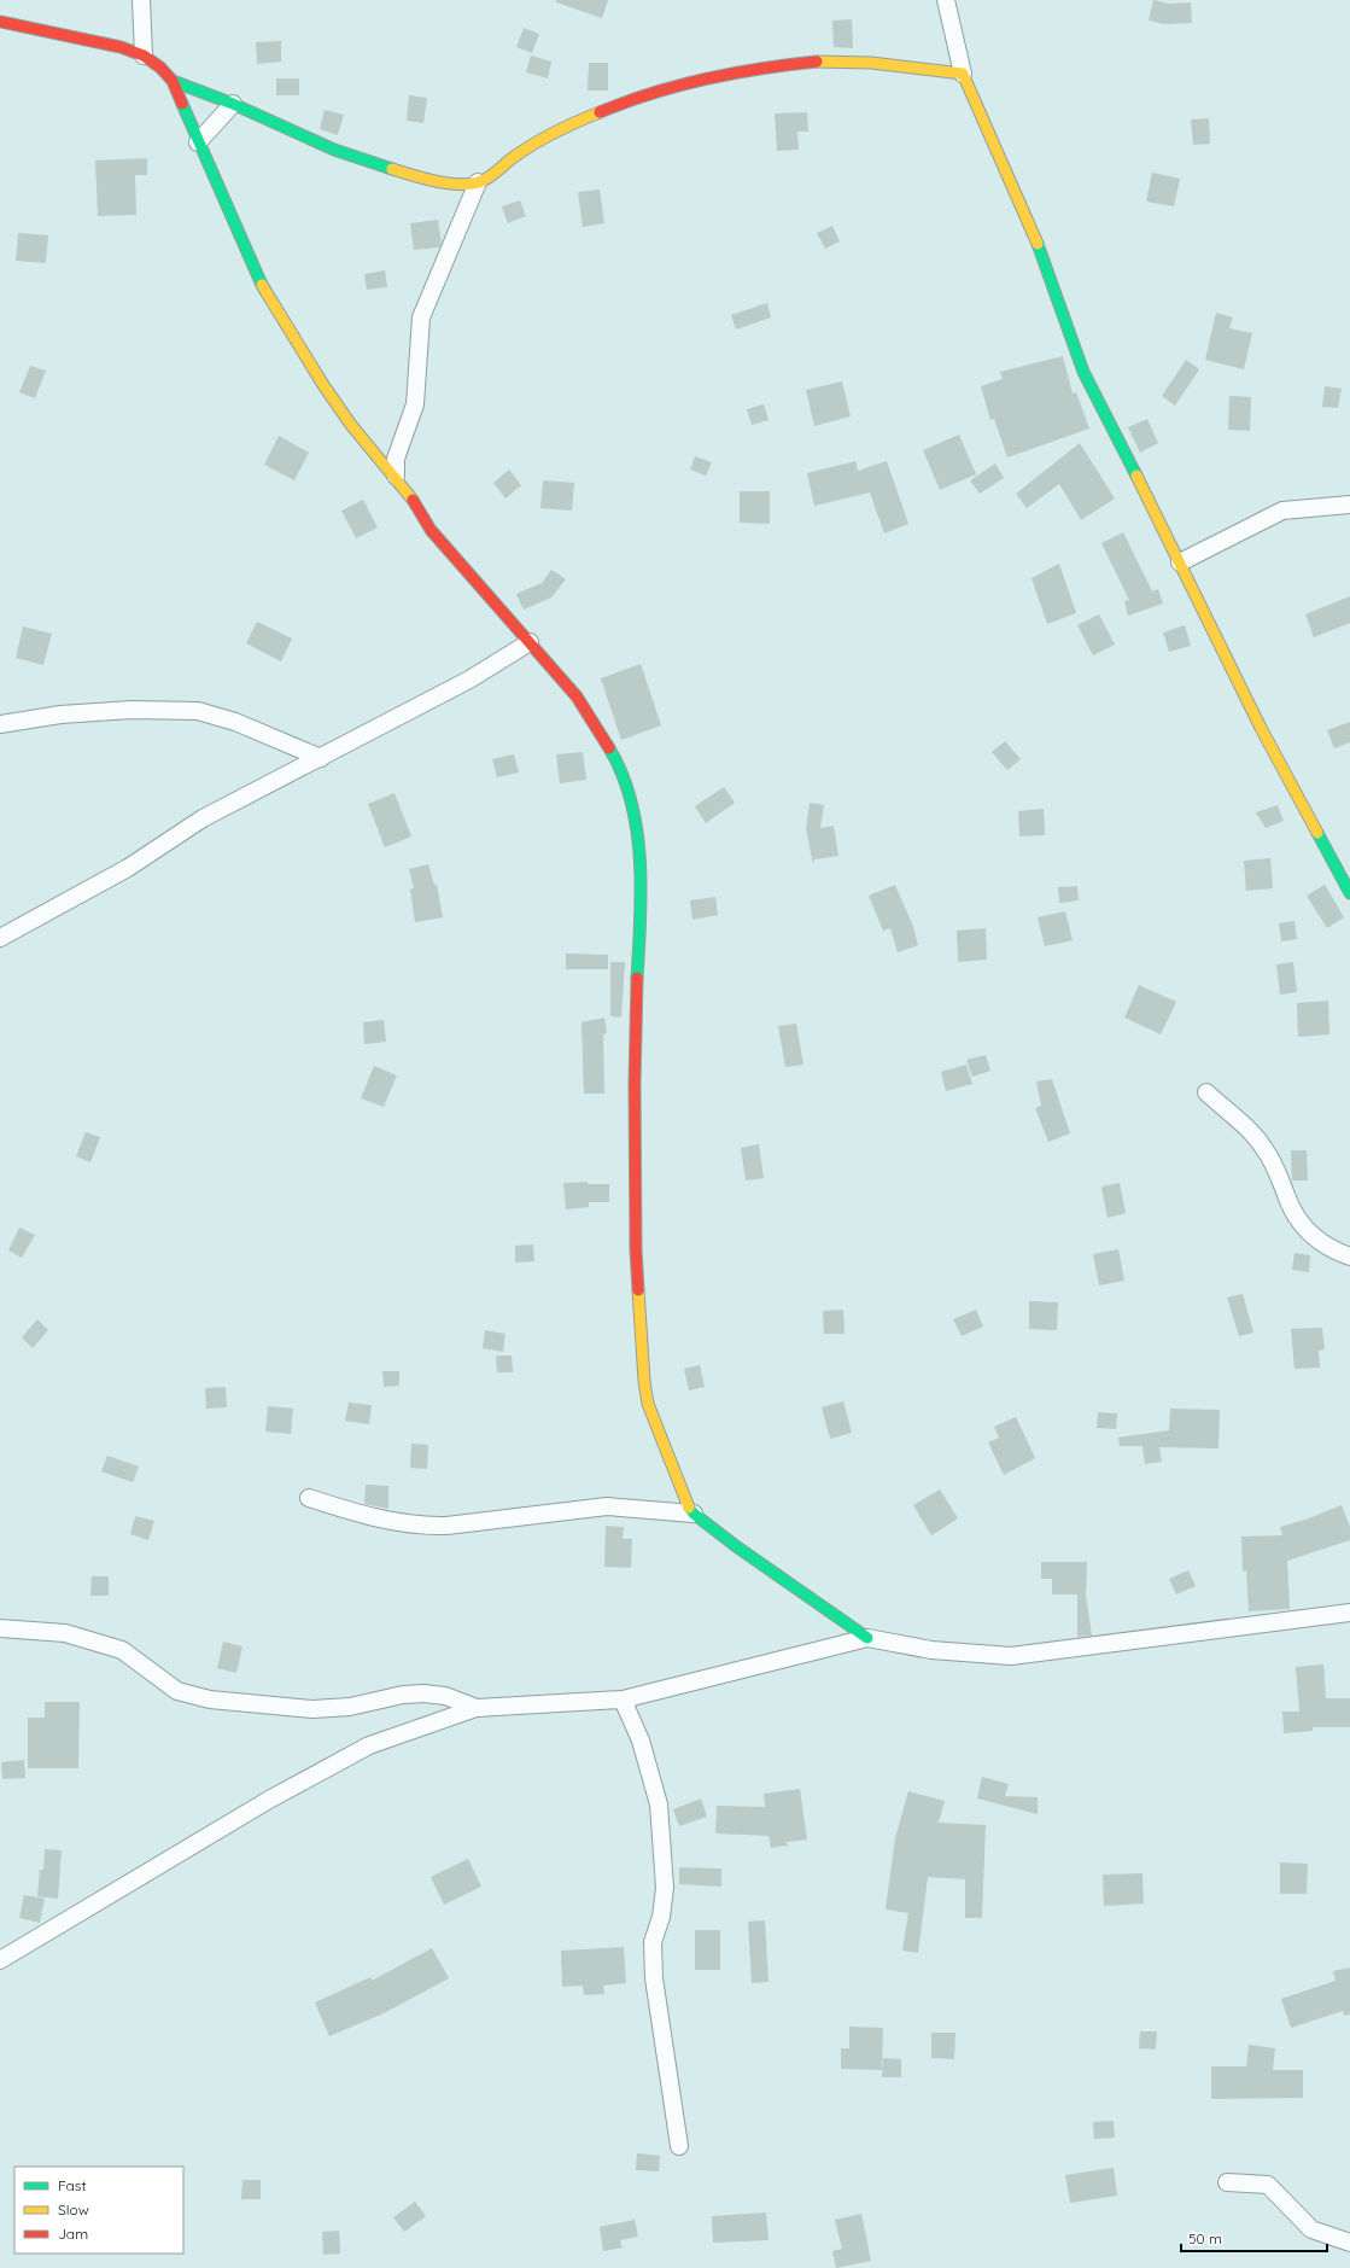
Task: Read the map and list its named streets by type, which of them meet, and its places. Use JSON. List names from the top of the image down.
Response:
{
  "legend": ["Fast", "Slow", "Jam"],
  "scale_bar": "50 m"
}
